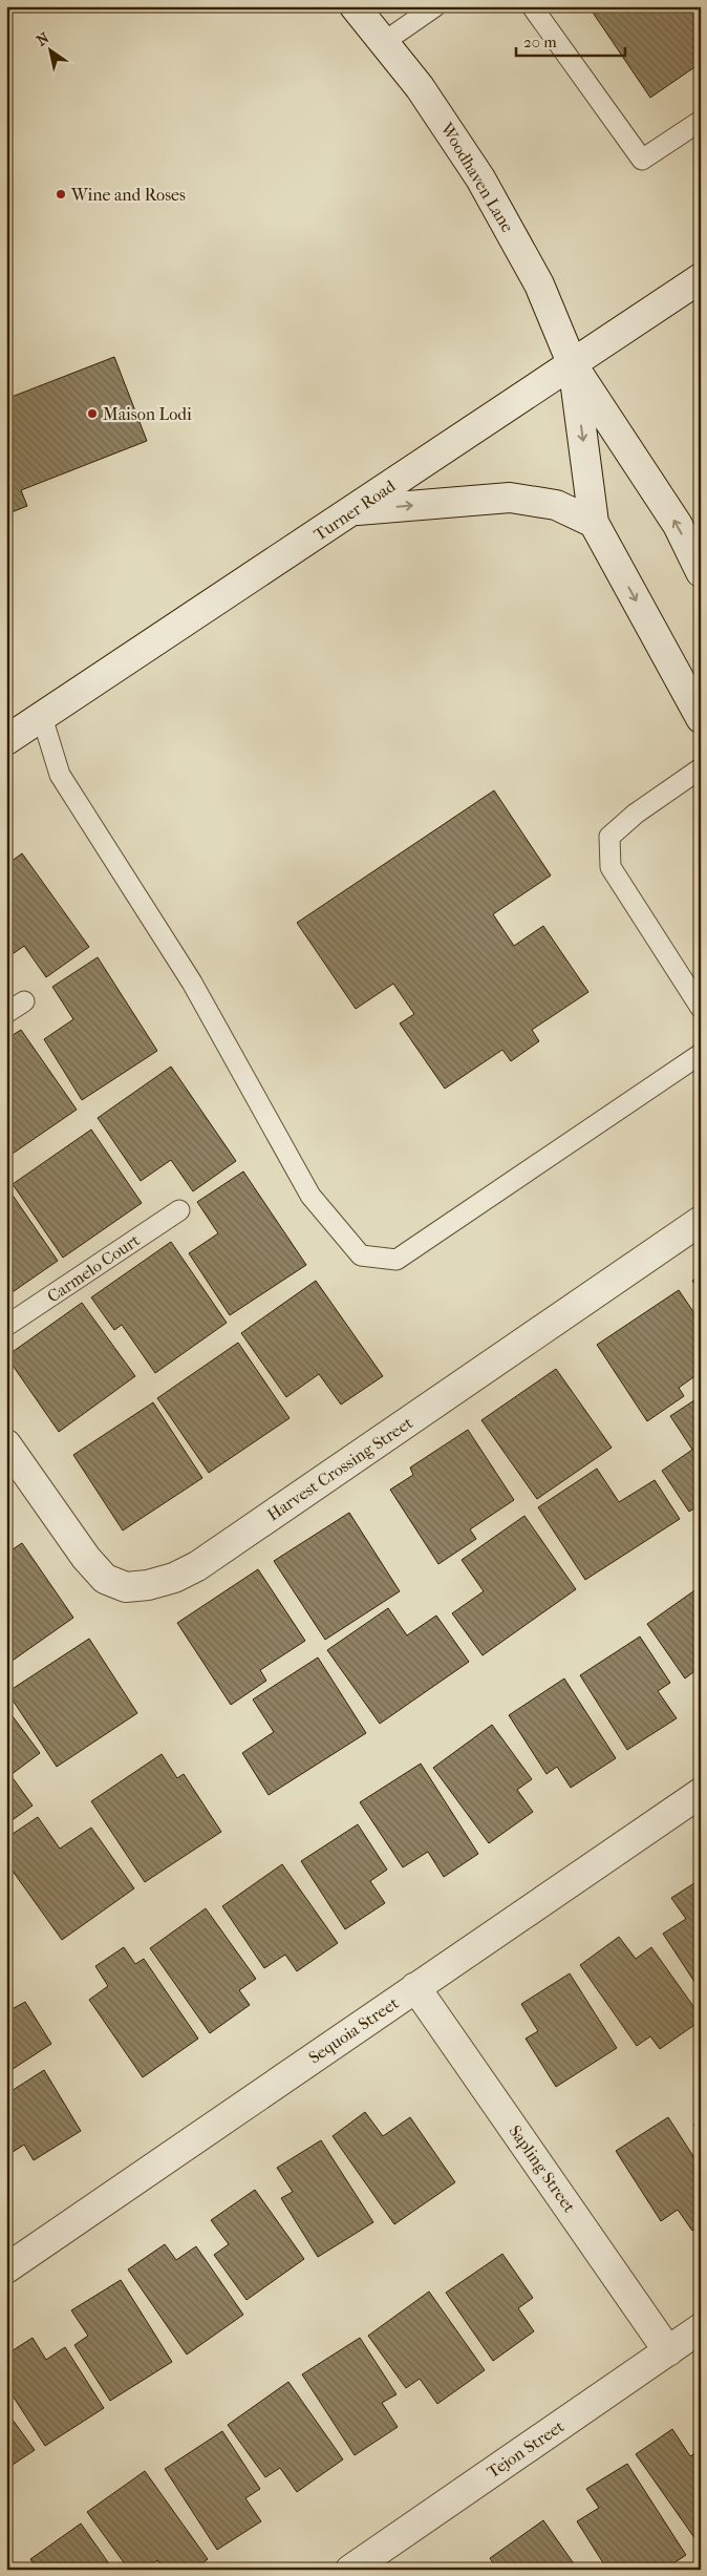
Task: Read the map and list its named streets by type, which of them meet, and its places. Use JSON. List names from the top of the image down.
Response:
{
  "streets": {
    "street": [
      "Woodhaven Lane",
      "Turner Road",
      "Harvest Crossing Street",
      "Sequoia Street",
      "Sapling Street",
      "Tejon Street"
    ],
    "lane": ["Carmelo Court"]
  },
  "crossings": [
    ["Woodhaven Lane", "Turner Road"],
    ["Sequoia Street", "Sapling Street"],
    ["Sapling Street", "Tejon Street"]
  ],
  "places": ["Wine and Roses", "Maison Lodi"],
  "scale_bar": "20 m",
  "north": "top left"
}
